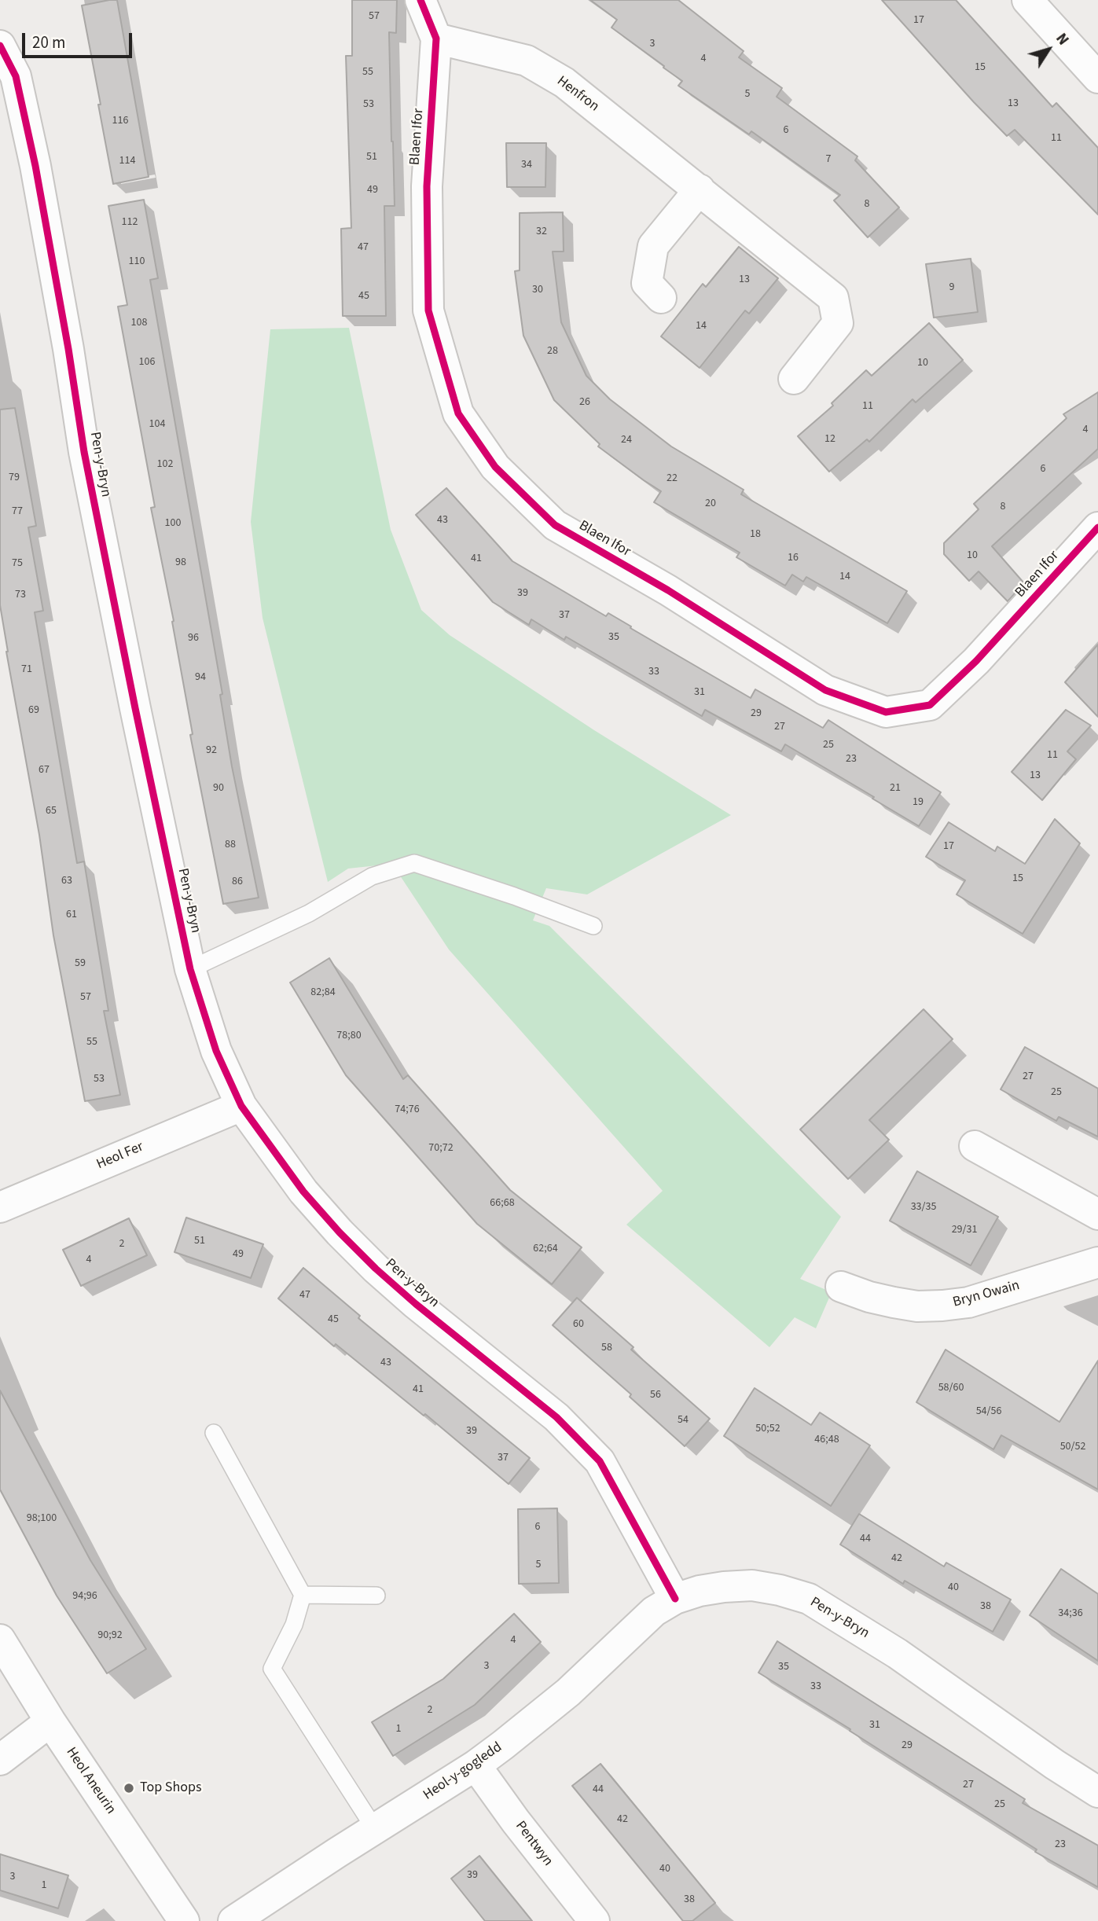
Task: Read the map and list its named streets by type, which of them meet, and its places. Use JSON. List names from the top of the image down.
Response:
{
  "streets": {
    "street": [
      "Henfron",
      "Blaen Ifor",
      "Pen-y-Bryn",
      "Heol Fer",
      "Bryn Owain",
      "Heol-y-gogledd",
      "Heol Aneurin",
      "Pentwyn"
    ]
  },
  "crossings": [
    ["Henfron", "Blaen Ifor"],
    ["Pen-y-Bryn", "Heol Fer"],
    ["Pen-y-Bryn", "Heol-y-gogledd"],
    ["Heol-y-gogledd", "Pentwyn"]
  ],
  "places": ["Top Shops"],
  "house_numbers": [
    "57",
    "17",
    "3",
    "4",
    "15",
    "55",
    "5",
    "13",
    "53",
    "116",
    "6",
    "11",
    "51",
    "7",
    "114",
    "34",
    "49",
    "8",
    "112",
    "32",
    "47",
    "110",
    "13",
    "9",
    "30",
    "45",
    "108",
    "14",
    "28",
    "106",
    "10",
    "26",
    "11",
    "104",
    "4",
    "12",
    "24",
    "102",
    "6",
    "79",
    "22",
    "20",
    "8",
    "77",
    "43",
    "100",
    "18",
    "10",
    "16",
    "41",
    "98",
    "75",
    "14",
    "39",
    "73",
    "37",
    "35",
    "96",
    "71",
    "33",
    "94",
    "31",
    "69",
    "29",
    "27",
    "25",
    "92",
    "11",
    "23",
    "67",
    "13",
    "90",
    "21",
    "19",
    "65",
    "88",
    "17",
    "15",
    "63",
    "86",
    "61",
    "59",
    "82;84",
    "57",
    "78;80",
    "55",
    "27",
    "53",
    "25",
    "74;76",
    "70;72",
    "66;68",
    "33/35",
    "29/31",
    "51",
    "2",
    "62;64",
    "49",
    "4",
    "47",
    "45",
    "60",
    "58",
    "43",
    "58/60",
    "41",
    "56",
    "54/56",
    "54",
    "50;52",
    "39",
    "46;48",
    "50/52",
    "37",
    "98;100",
    "6",
    "44",
    "42",
    "5",
    "40",
    "94;96",
    "38",
    "34;36",
    "90;92",
    "4",
    "3",
    "35",
    "33",
    "2",
    "31",
    "1",
    "29",
    "27",
    "44",
    "25",
    "42",
    "23",
    "40",
    "39",
    "3",
    "1",
    "38"
  ],
  "scale_bar": "20 m",
  "north": "top right"
}
